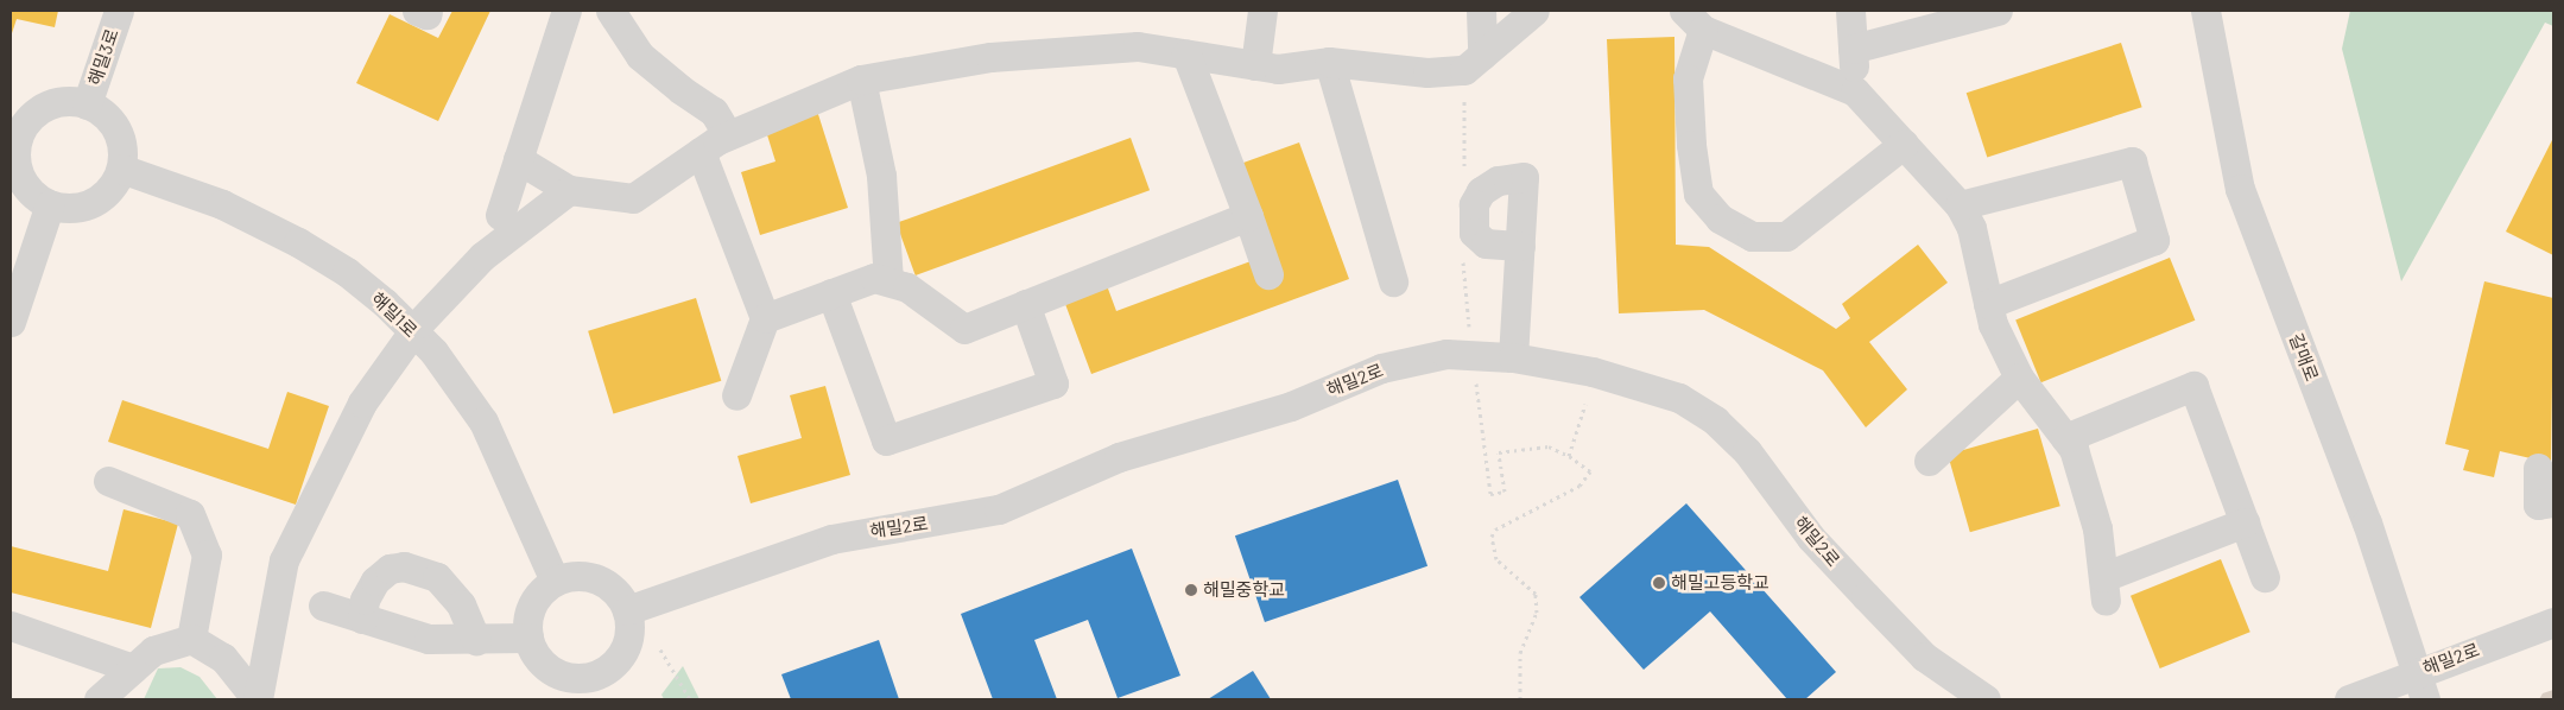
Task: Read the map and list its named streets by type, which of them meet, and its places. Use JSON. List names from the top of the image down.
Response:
{
  "streets": {
    "street": [
      "해밀3로",
      "해밀1로",
      "갈매로",
      "해밀2로"
    ]
  },
  "crossings": [
    ["해밀3로", "해밀1로"],
    ["해밀1로", "해밀2로"],
    ["갈매로", "해밀2로"]
  ],
  "places": ["해밀고등학교", "해밀중학교"]
}
